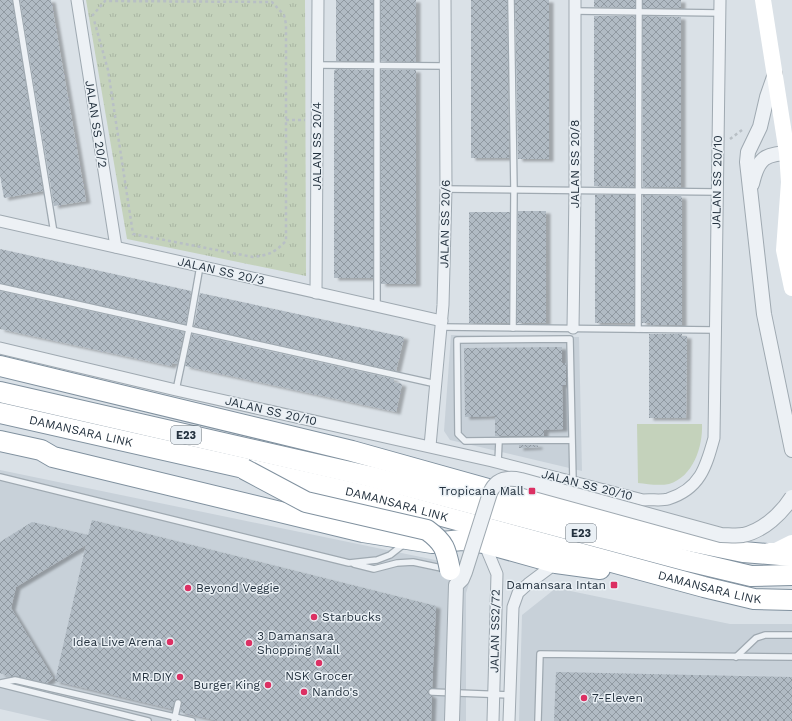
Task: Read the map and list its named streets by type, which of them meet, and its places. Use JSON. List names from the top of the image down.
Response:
{
  "streets": {
    "highway": ["DAMANSARA LINK", "E23"],
    "street": [
      "JALAN SS 20/2",
      "JALAN SS 20/4",
      "JALAN SS 20/8",
      "JALAN SS 20/10",
      "JALAN SS 20/6",
      "JALAN SS 20/3",
      "JALAN SS2/72"
    ]
  },
  "crossings": [
    ["JALAN SS 20/2", "JALAN SS 20/3"],
    ["JALAN SS 20/4", "JALAN SS 20/3"],
    ["JALAN SS 20/10", "JALAN SS 20/6"],
    ["JALAN SS 20/6", "JALAN SS 20/3"]
  ],
  "places": {
    "transit": ["Tropicana Mall", "Damansara Intan"],
    "other": [
      "Beyond Veggie",
      "Starbucks",
      "Idea Live Arena",
      "3 Damansara Shopping Mall",
      "NSK Grocer",
      "MR.DIY",
      "Burger King",
      "Nando's",
      "7-Eleven"
    ]
  }
}
